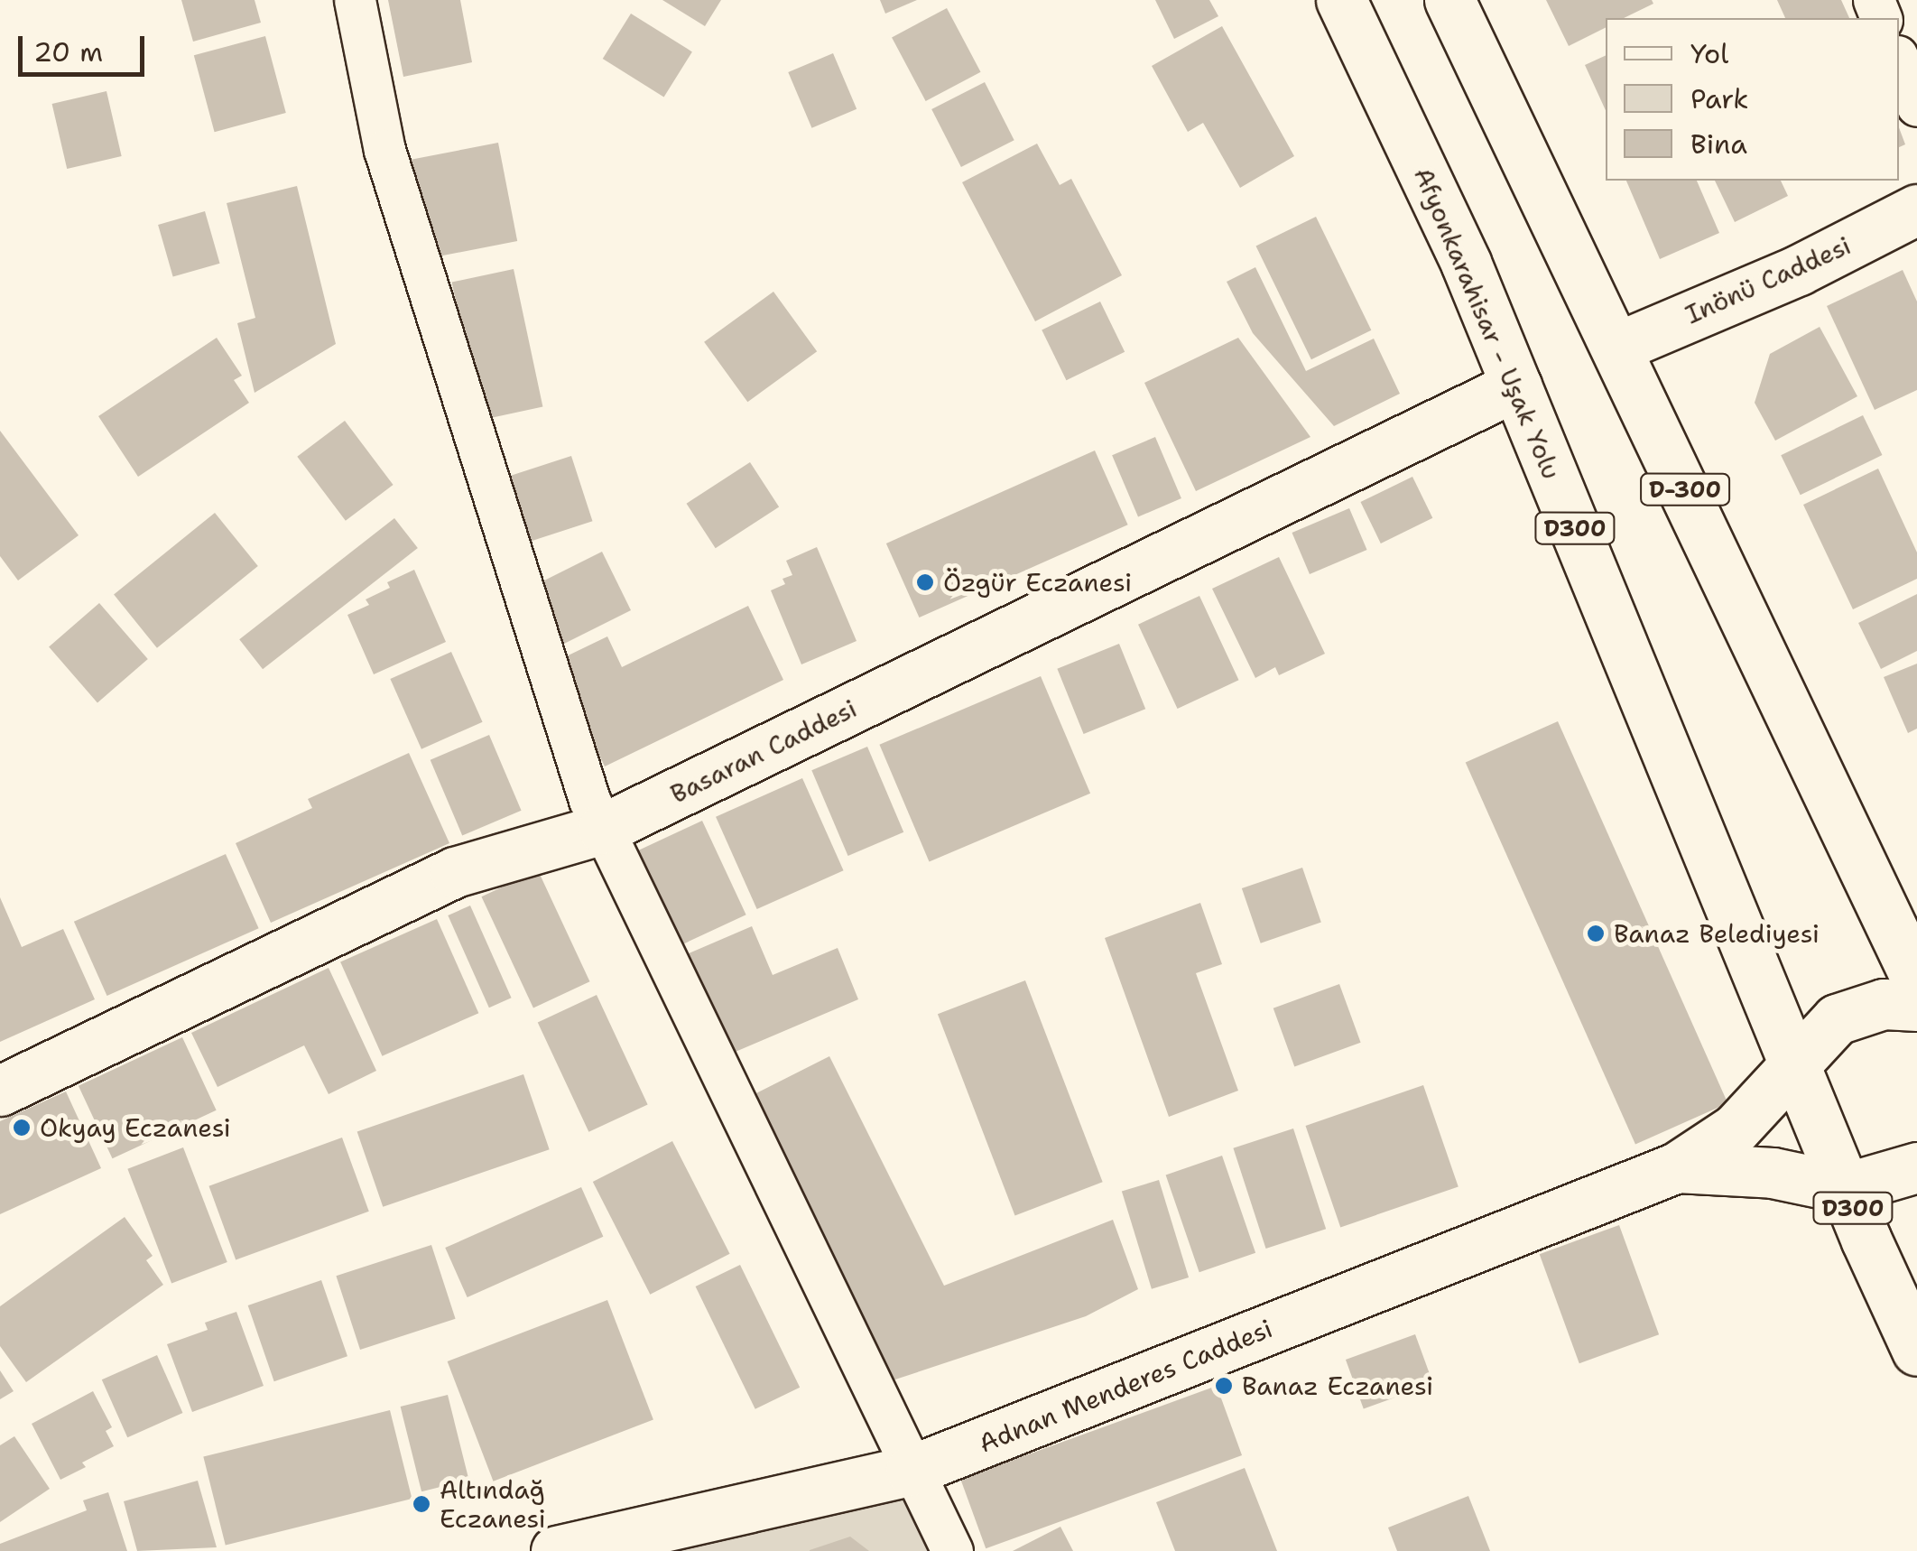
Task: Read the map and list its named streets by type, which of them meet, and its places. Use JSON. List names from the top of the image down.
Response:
{
  "streets": {
    "main road": [
      "Inönü Caddesi",
      "Afyonkarahisar - Uşak Yolu",
      "D-300",
      "D300",
      "Basaran Caddesi",
      "Adnan Menderes Caddesi"
    ]
  },
  "crossings": [
    ["Inönü Caddesi", "D-300"],
    ["Afyonkarahisar - Uşak Yolu", "Basaran Caddesi"]
  ],
  "places": [
    "Özgür Eczanesi",
    "Banaz Belediyesi",
    "Okyay Eczanesi",
    "Banaz Eczanesi",
    "Altındağ Eczanesi"
  ],
  "legend": ["Yol", "Park", "Bina"],
  "scale_bar": "20 m"
}
